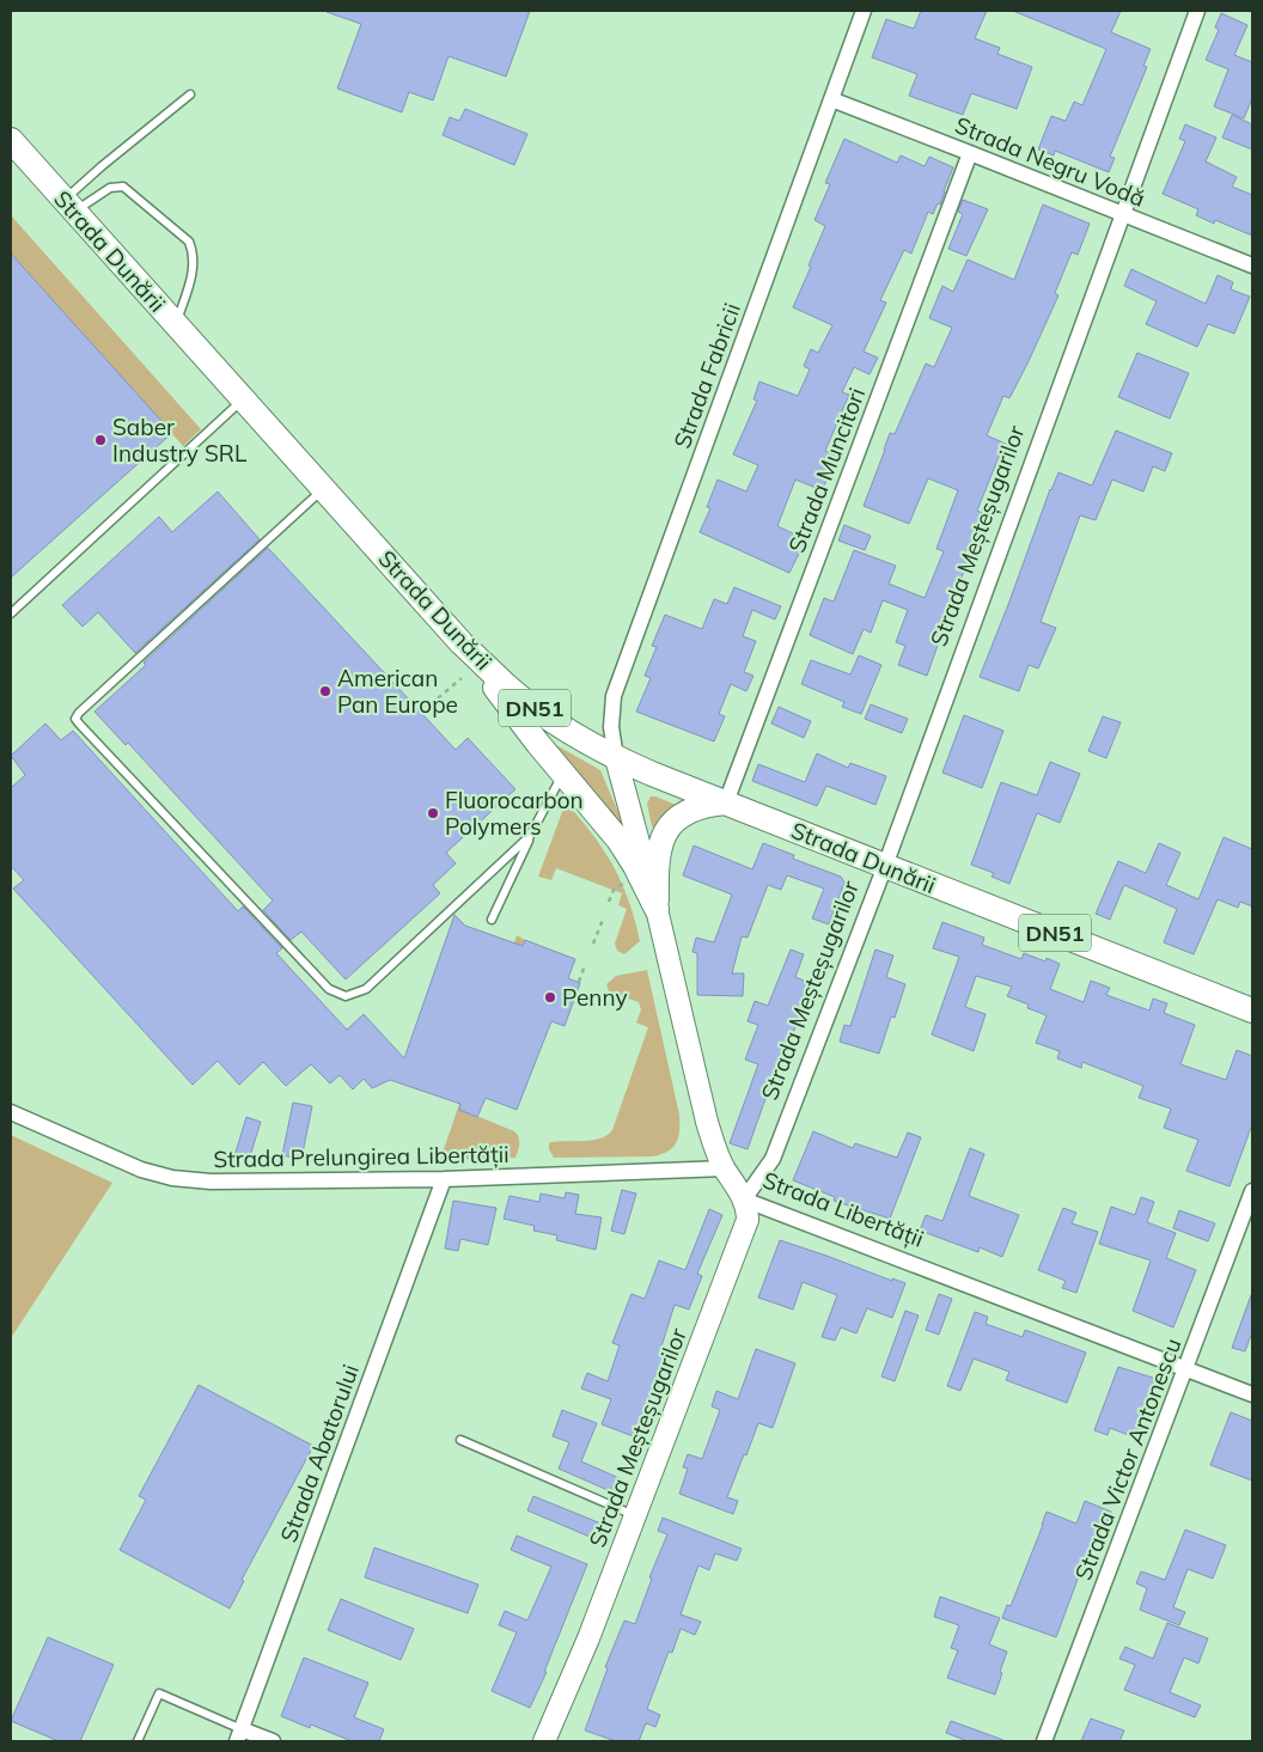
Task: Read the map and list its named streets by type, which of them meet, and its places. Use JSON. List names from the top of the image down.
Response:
{
  "streets": {
    "main road": ["Strada Dunării", "DN51"],
    "street": [
      "Strada Negru Vodă",
      "Strada Fabricii",
      "Strada Muncitori",
      "Strada Meșteșugarilor",
      "Strada Prelungirea Libertății",
      "Strada Libertății",
      "Strada Abatorului",
      "Strada Victor Antonescu"
    ]
  },
  "crossings": [
    ["Strada Negru Vodă", "Strada Fabricii"],
    ["Strada Negru Vodă", "Strada Muncitori"],
    ["Strada Negru Vodă", "Strada Meșteșugarilor"],
    ["Strada Dunării", "Strada Fabricii"],
    ["Strada Dunării", "Strada Muncitori"],
    ["Strada Dunării", "Strada Meșteșugarilor"],
    ["Strada Dunării", "Strada Libertății"],
    ["Strada Fabricii", "Strada Libertății"],
    ["Strada Meșteșugarilor", "Strada Libertății"],
    ["Strada Prelungirea Libertății", "Strada Libertății"],
    ["Strada Prelungirea Libertății", "Strada Abatorului"],
    ["Strada Libertății", "Strada Victor Antonescu"]
  ],
  "places": [
    "Saber Industry SRL",
    "American Pan Europe",
    "Fluorocarbon Polymers",
    "Penny"
  ]
}
